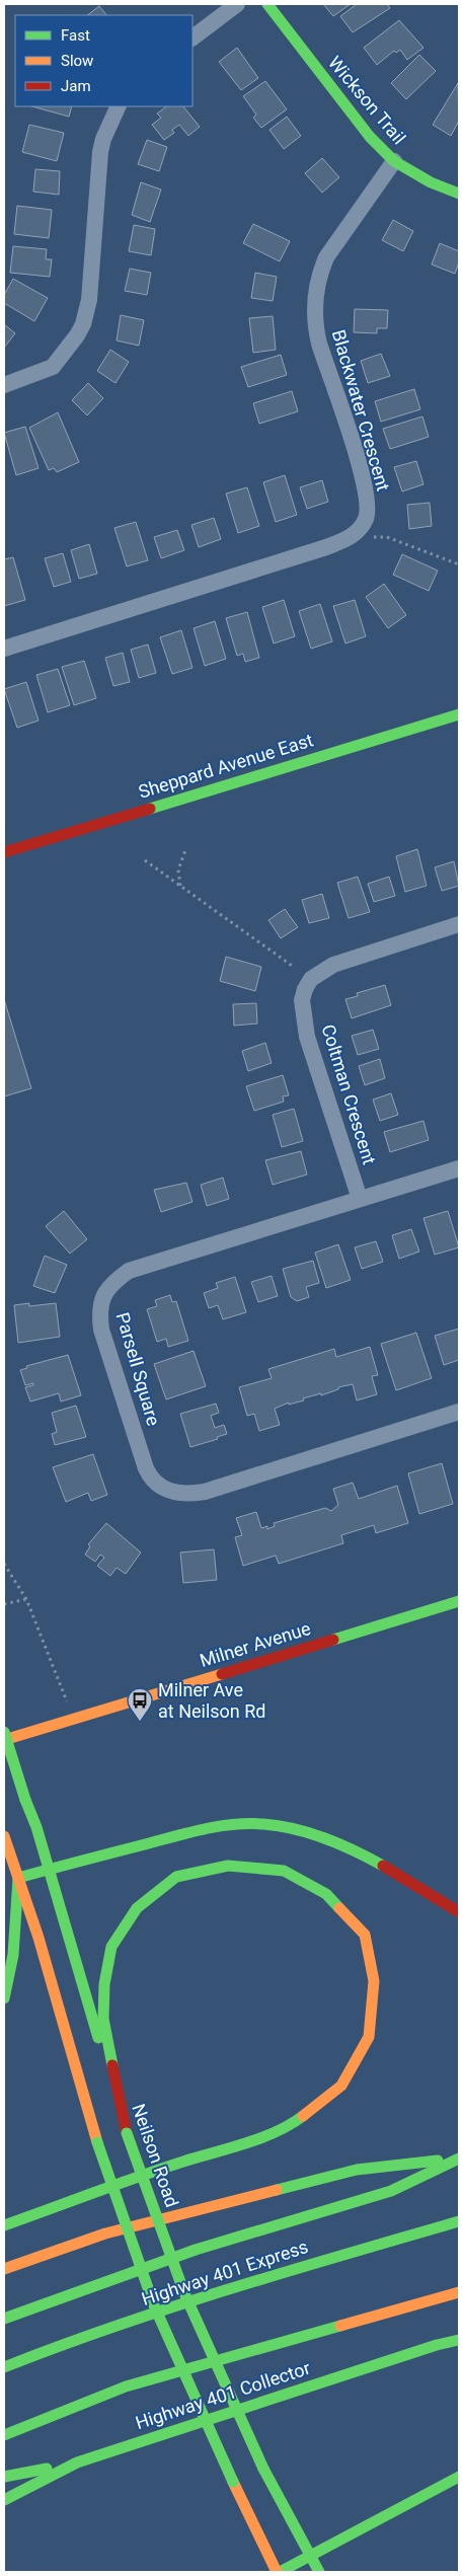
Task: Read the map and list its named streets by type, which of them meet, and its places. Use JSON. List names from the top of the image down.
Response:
{
  "streets": {
    "main road": [
      "Wickson Trail",
      "Sheppard Avenue East",
      "Milner Avenue",
      "Neilson Road",
      "Highway 401 Express",
      "Highway 401 Collector"
    ],
    "street": ["Blackwater Crescent", "Coltman Crescent", "Parsell Square"]
  },
  "crossings": [
    ["Wickson Trail", "Blackwater Crescent"],
    ["Coltman Crescent", "Parsell Square"]
  ],
  "places": {
    "bus stop": ["Milner Ave at Neilson Rd"]
  },
  "legend": ["Fast", "Slow", "Jam"]
}
